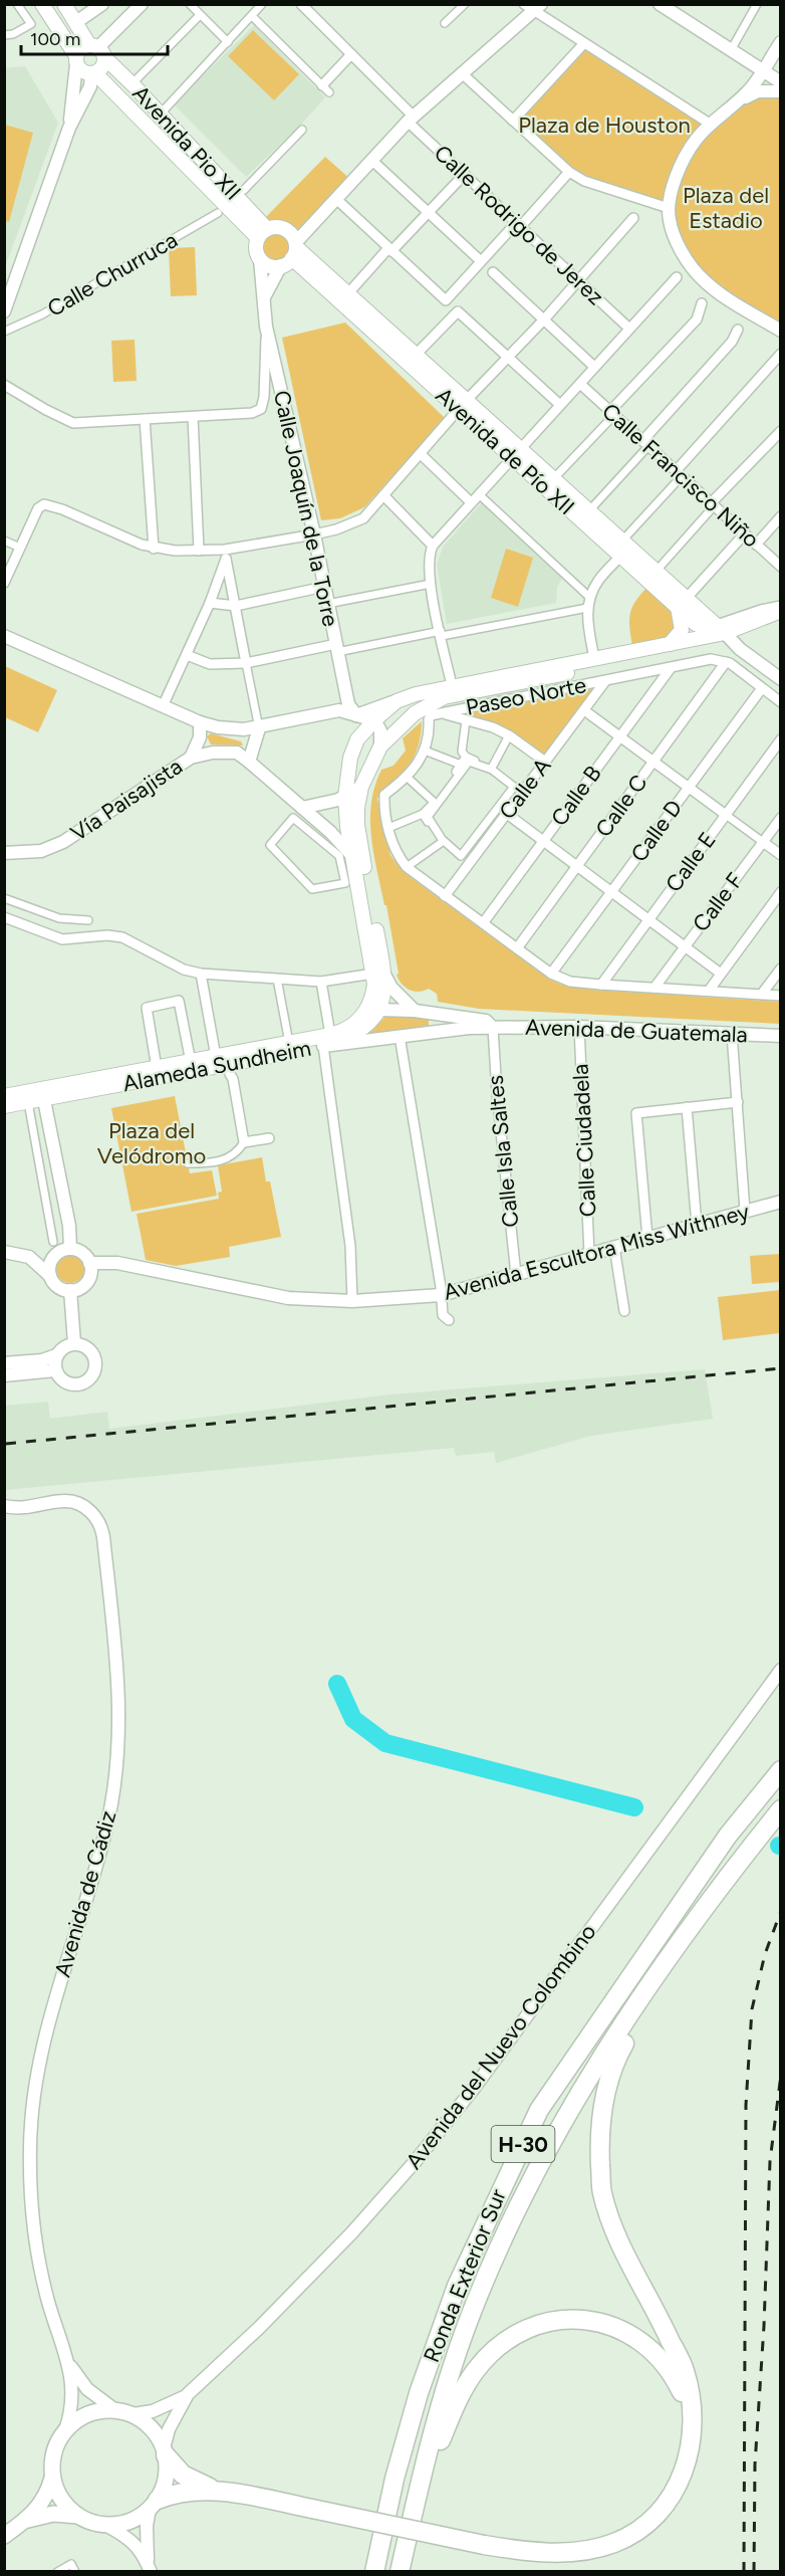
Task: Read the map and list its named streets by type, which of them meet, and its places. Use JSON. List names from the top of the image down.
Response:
{
  "streets": {
    "highway": ["H-30", "Ronda Exterior Sur"],
    "main road": ["Avenida Pio XII", "Avenida de Pío XII", "Alameda Sundheim"],
    "street": [
      "Calle Rodrigo de Jerez",
      "Calle Churruca",
      "Calle Francisco Niño",
      "Calle Joaquín de la Torre",
      "Paseo Norte",
      "Calle A",
      "Calle B",
      "Vía Paisajista",
      "Calle C",
      "Calle D",
      "Calle E",
      "Calle F",
      "Avenida de Guatemala",
      "Calle Ciudadela",
      "Calle Isla Saltes",
      "Avenida Escultora Miss Withney",
      "Avenida de Cádiz",
      "Avenida del Nuevo Colombino"
    ]
  },
  "crossings": [
    ["Avenida Pio XII", "Avenida de Pío XII"],
    ["Avenida Pio XII", "Calle Joaquín de la Torre"],
    ["Avenida de Pío XII", "Calle Joaquín de la Torre"],
    ["Paseo Norte", "Calle A"],
    ["Paseo Norte", "Calle B"],
    ["Paseo Norte", "Calle C"],
    ["Paseo Norte", "Calle D"],
    ["Paseo Norte", "Calle E"],
    ["Paseo Norte", "Calle F"],
    ["Avenida de Guatemala", "Alameda Sundheim"],
    ["Avenida de Guatemala", "Calle Ciudadela"],
    ["Avenida de Guatemala", "Calle Isla Saltes"],
    ["Calle Ciudadela", "Avenida Escultora Miss Withney"],
    ["Calle Isla Saltes", "Avenida Escultora Miss Withney"],
    ["Avenida de Cádiz", "Avenida del Nuevo Colombino"]
  ],
  "parks": ["Plaza de Houston", "Plaza del Estadio", "Plaza del Velódromo"],
  "scale_bar": "100 m"
}
